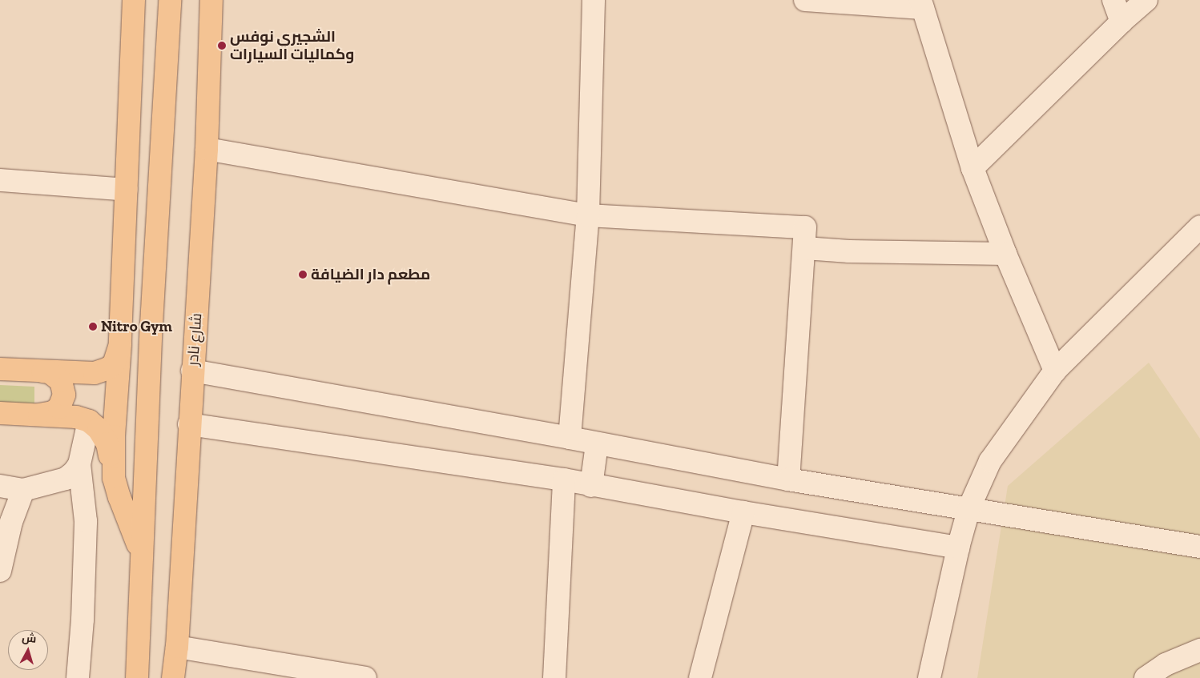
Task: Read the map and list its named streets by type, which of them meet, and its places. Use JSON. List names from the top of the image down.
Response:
{
  "streets": {
    "main road": ["شارع نادر"]
  },
  "places": ["الشجيري نوفس وكماليات السيارات", "مطعم دار الضيافة", "Nitro Gym"],
  "north": "top"
}
